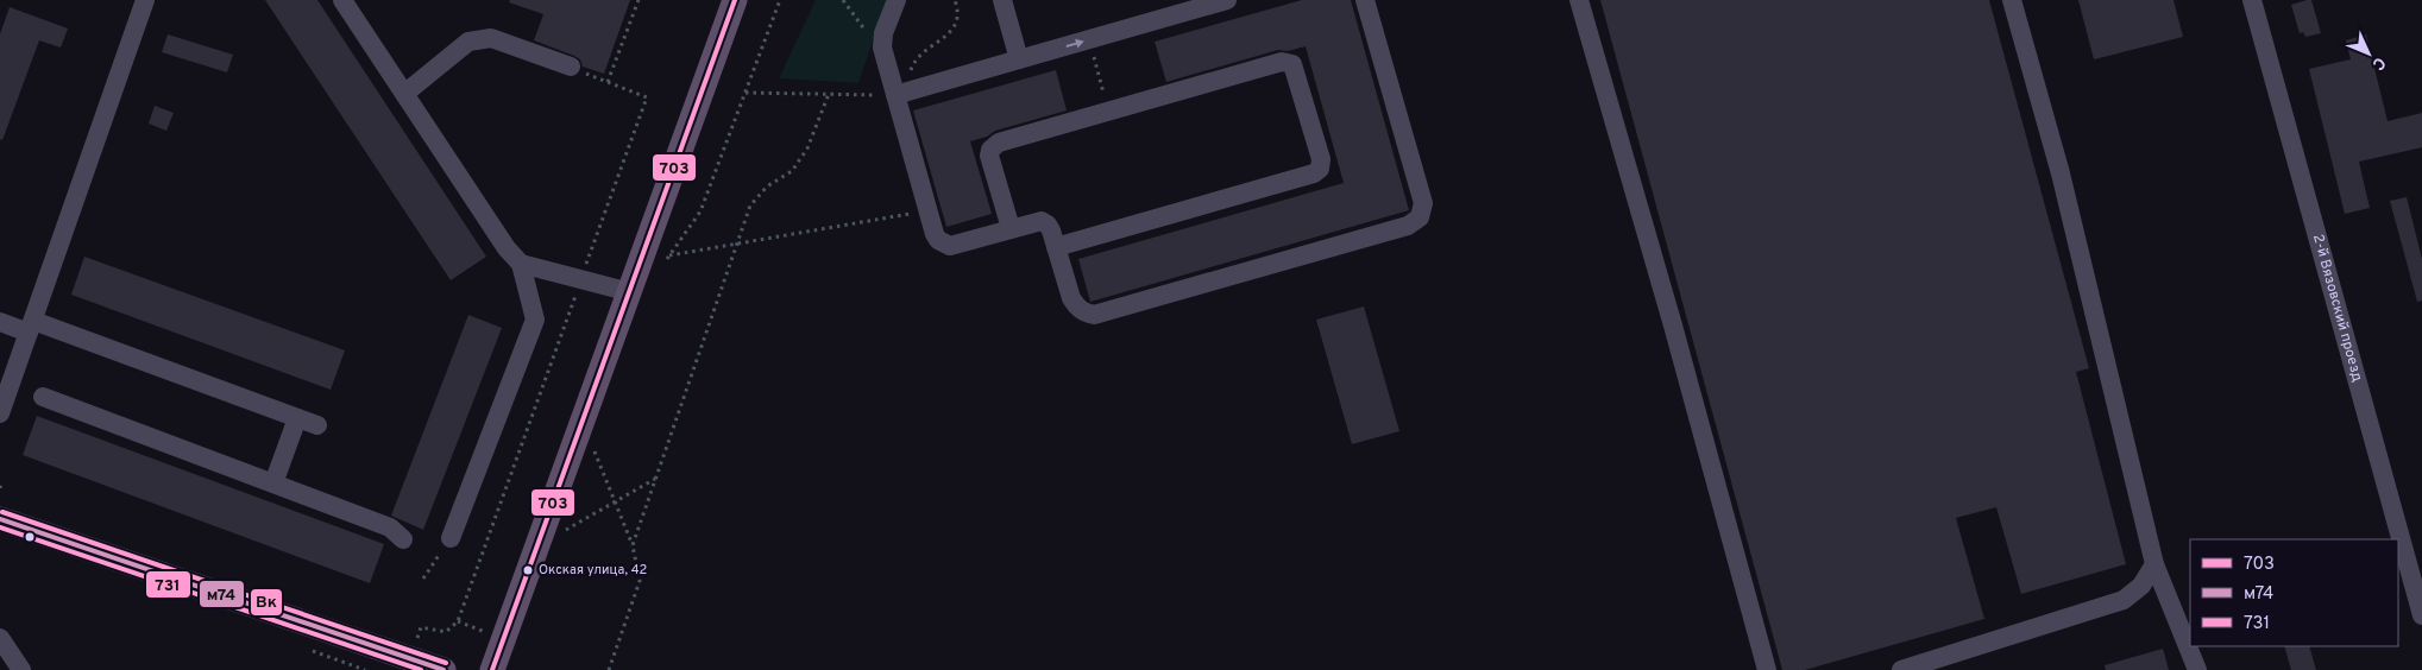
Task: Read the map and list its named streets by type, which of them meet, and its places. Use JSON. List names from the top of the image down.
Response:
{
  "streets": {
    "street": ["2-й Вязовский проезд"]
  },
  "places": ["Окская улица, 42"],
  "lines": [
    "transit line 703",
    "transit line Вк",
    "transit line м74",
    "transit line 731"
  ],
  "legend": ["703", "м74", "731"],
  "north": "bottom right"
}
